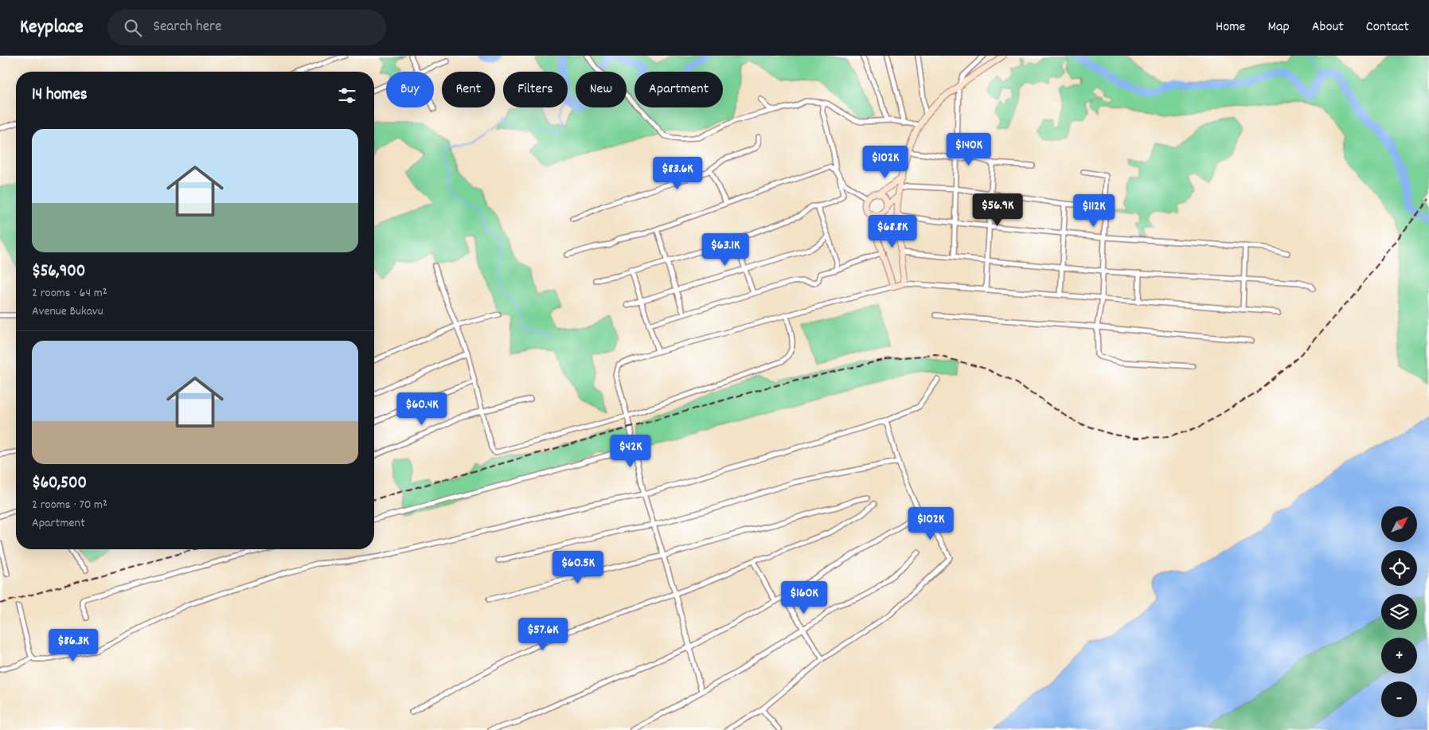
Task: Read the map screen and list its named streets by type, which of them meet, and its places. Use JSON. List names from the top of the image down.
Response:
{
  "north": "top right",
  "page": {
    "header": "Keyplace",
    "search": "Search here",
    "nav": [
      "Home",
      "Map",
      "About",
      "Contact"
    ],
    "chip": [
      "Buy",
      "Rent",
      "Filters",
      "New",
      "Apartment"
    ],
    "heading": "14 homes",
    "list": [
      {
        "name": "$56,900",
        "note": "2 rooms · 64 m² · Avenue Bukavu"
      },
      {
        "name": "$60,500",
        "note": "2 rooms · 70 m² · Apartment"
      }
    ],
    "price": [
      "$140K",
      "$102K",
      "$83.6K",
      "$56.9K",
      "$112K",
      "$68.8K",
      "$63.1K",
      "$60.4K",
      "$42K",
      "$102K",
      "$60.5K",
      "$160K",
      "$57.6K",
      "$86.3K"
    ],
    "map_buttons": ["+", "−"]
  }
}
